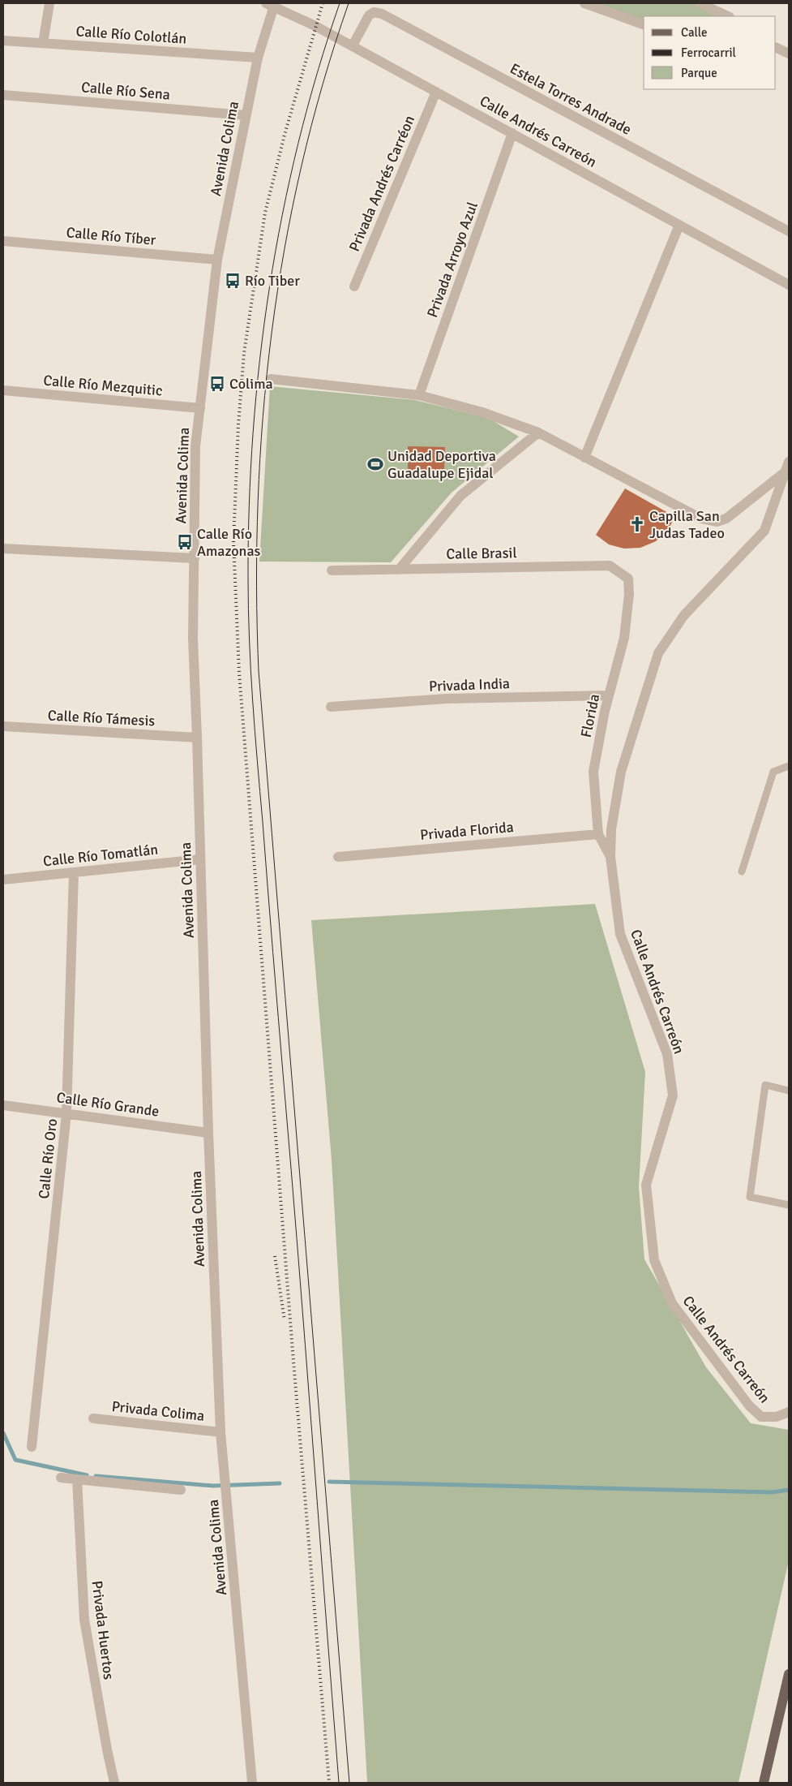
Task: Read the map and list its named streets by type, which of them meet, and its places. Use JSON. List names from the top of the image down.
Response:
{
  "streets": {
    "street": [
      "Calle Río Colotlán",
      "Calle Río Sena",
      "Estela Torres Andrade",
      "Calle Andrés Carreón",
      "Avenida Colima",
      "Privada Andrés Carréon",
      "Calle Río Tíber",
      "Privada Arroyo Azul",
      "Calle Río Mezquitic",
      "Calle Brasil",
      "Privada India",
      "Florida",
      "Calle Río Támesis",
      "Privada Florida",
      "Calle Río Tomatlán",
      "Calle Río Grande",
      "Calle Río Oro",
      "Privada Colima",
      "Privada Huertos"
    ]
  },
  "crossings": [
    ["Calle Río Colotlán", "Avenida Colima"],
    ["Calle Río Sena", "Avenida Colima"],
    ["Estela Torres Andrade", "Calle Andrés Carreón"],
    ["Calle Andrés Carreón", "Avenida Colima"],
    ["Calle Andrés Carreón", "Privada Andrés Carréon"],
    ["Calle Andrés Carreón", "Privada Arroyo Azul"],
    ["Calle Andrés Carreón", "Florida"],
    ["Avenida Colima", "Calle Río Tíber"],
    ["Avenida Colima", "Calle Río Mezquitic"],
    ["Avenida Colima", "Calle Río Támesis"],
    ["Avenida Colima", "Calle Río Tomatlán"],
    ["Avenida Colima", "Calle Río Grande"],
    ["Avenida Colima", "Privada Colima"],
    ["Calle Brasil", "Florida"],
    ["Privada India", "Florida"],
    ["Florida", "Privada Florida"],
    ["Calle Río Tomatlán", "Calle Río Oro"],
    ["Calle Río Grande", "Calle Río Oro"]
  ],
  "places": {
    "bus stop": ["Río Tiber", "Colima", "Calle Río Amazonas"],
    "sports": ["Unidad Deportiva Guadalupe Ejidal"],
    "church": ["Capilla San Judas Tadeo"]
  },
  "legend": ["Calle", "Ferrocarril", "Parque"]
}
